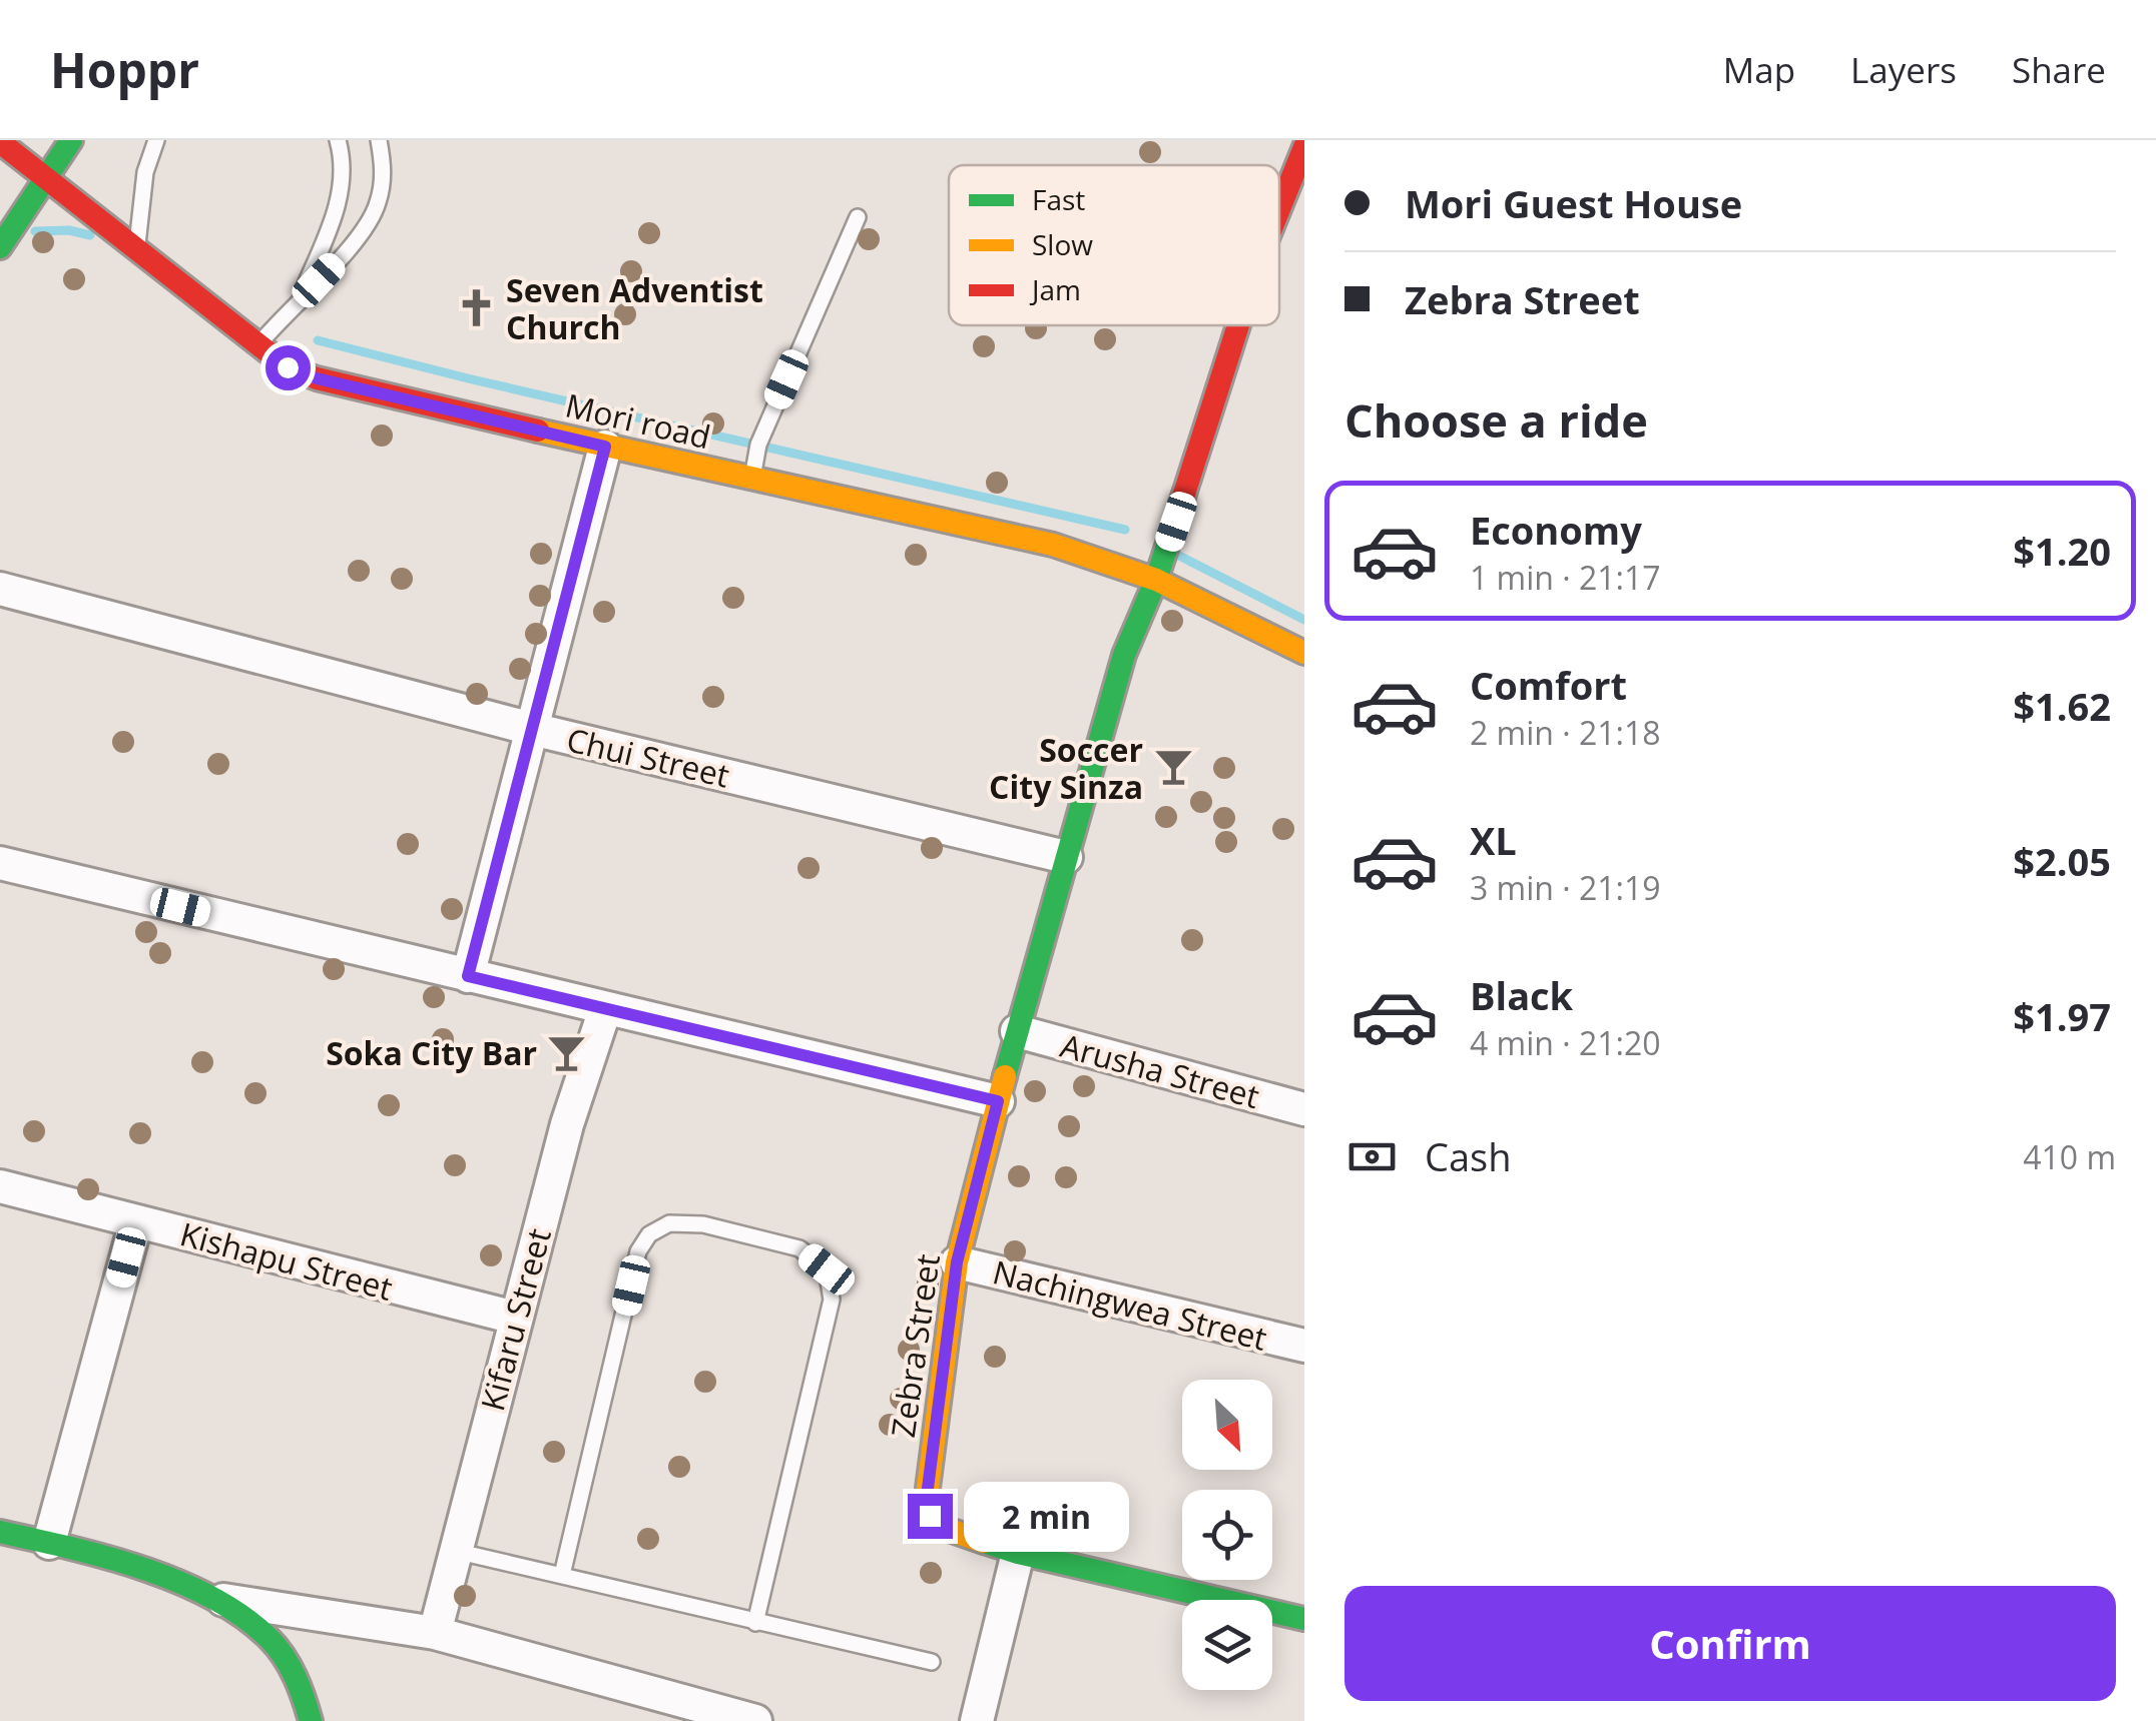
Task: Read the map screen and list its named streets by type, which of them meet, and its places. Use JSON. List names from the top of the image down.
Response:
{
  "streets": {
    "street": [
      "Mori road",
      "Chui Street",
      "Arusha Street",
      "Kishapu Street",
      "Nachingwea Street",
      "Kifaru Street",
      "Zebra Street"
    ]
  },
  "crossings": [
    ["Mori road", "Zebra Street"],
    ["Chui Street", "Zebra Street"],
    ["Arusha Street", "Zebra Street"],
    ["Kishapu Street", "Kifaru Street"],
    ["Nachingwea Street", "Zebra Street"]
  ],
  "places": {
    "church": ["Seven Adventist Church"],
    "bar": ["Soccer City Sinza", "Soka City Bar"]
  },
  "legend": ["Fast", "Slow", "Jam"],
  "north": "bottom right",
  "page": {
    "header": "Hoppr",
    "nav": ["Map", "Layers", "Share"],
    "banner": ["Mori Guest House", "Zebra Street"],
    "heading": "Choose a ride",
    "list": [
      {
        "name": "Economy",
        "note": "1 min · 21:17",
        "value": "$1.20"
      },
      {
        "name": "Comfort",
        "note": "2 min · 21:18",
        "value": "$1.62"
      },
      {
        "name": "XL",
        "note": "3 min · 21:19",
        "value": "$2.05"
      },
      {
        "name": "Black",
        "note": "4 min · 21:20",
        "value": "$1.97"
      }
    ],
    "pay": ["Cash", "410 m"],
    "bubble": "2 min",
    "buttons": "Confirm"
  }
}
